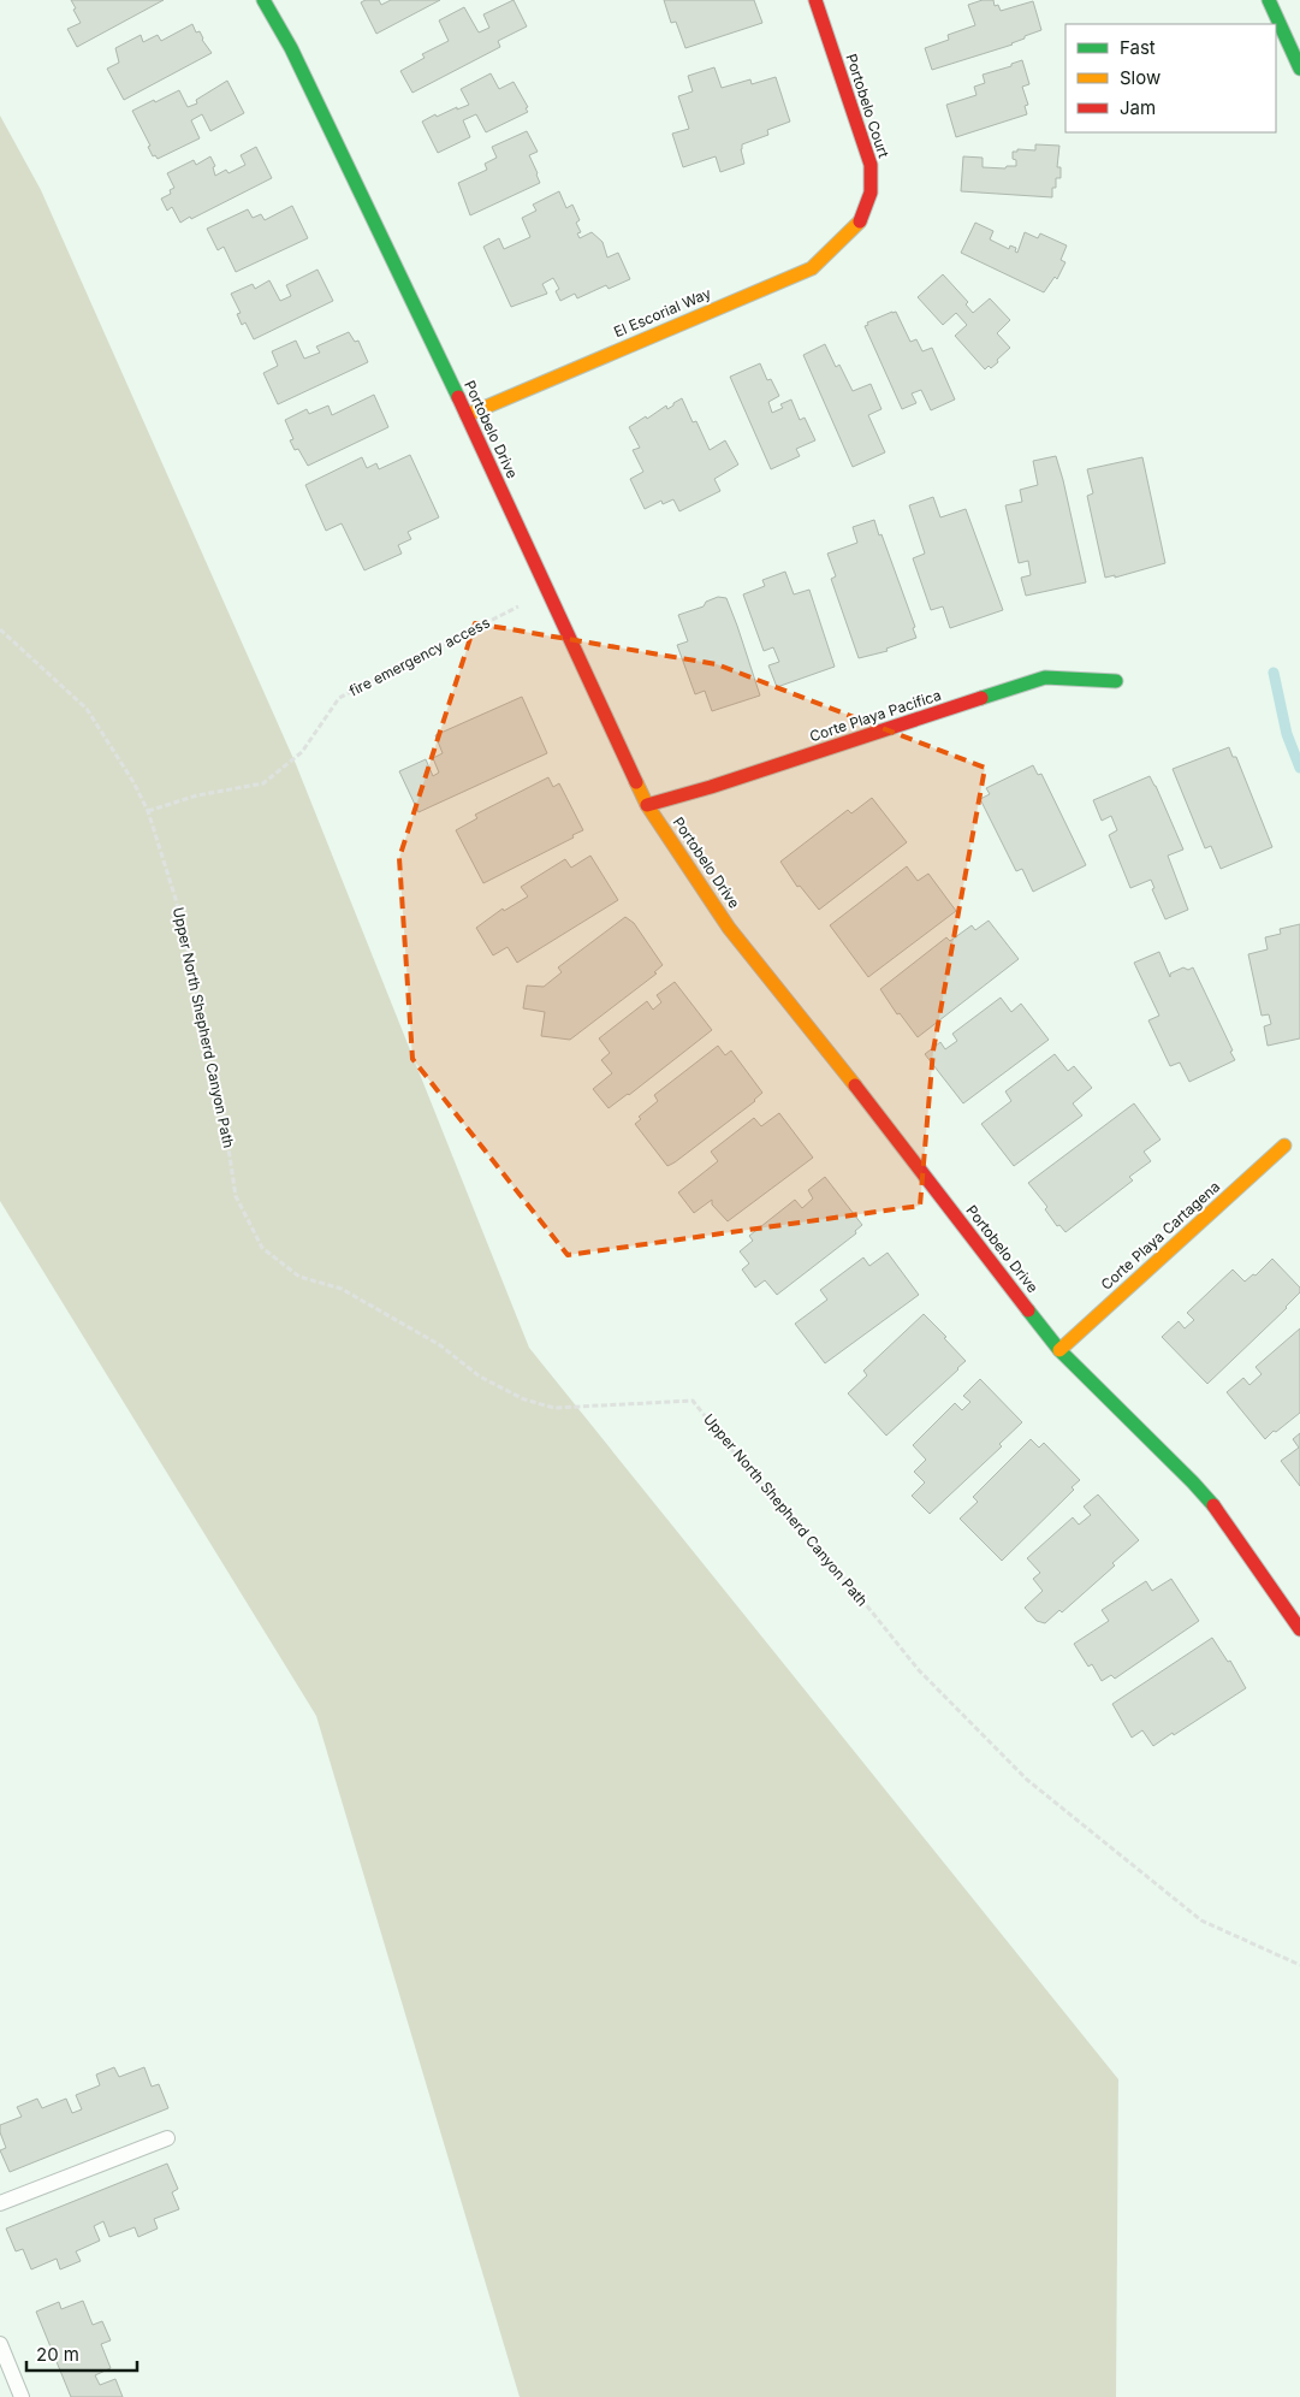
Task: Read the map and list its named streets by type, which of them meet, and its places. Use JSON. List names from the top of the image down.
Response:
{
  "streets": {
    "main road": [
      "Portobelo Court",
      "El Escorial Way",
      "Portobelo Drive",
      "Corte Playa Pacifica",
      "Corte Playa Cartagena"
    ],
    "path": ["fire emergency access", "Upper North Shepherd Canyon Path"]
  },
  "crossings": [
    ["Portobelo Court", "El Escorial Way"],
    ["El Escorial Way", "Portobelo Drive"],
    ["Portobelo Drive", "fire emergency access"],
    ["Portobelo Drive", "Corte Playa Pacifica"],
    ["Portobelo Drive", "Corte Playa Cartagena"],
    ["fire emergency access", "Upper North Shepherd Canyon Path"]
  ],
  "legend": ["Fast", "Slow", "Jam"],
  "scale_bar": "20 m"
}
